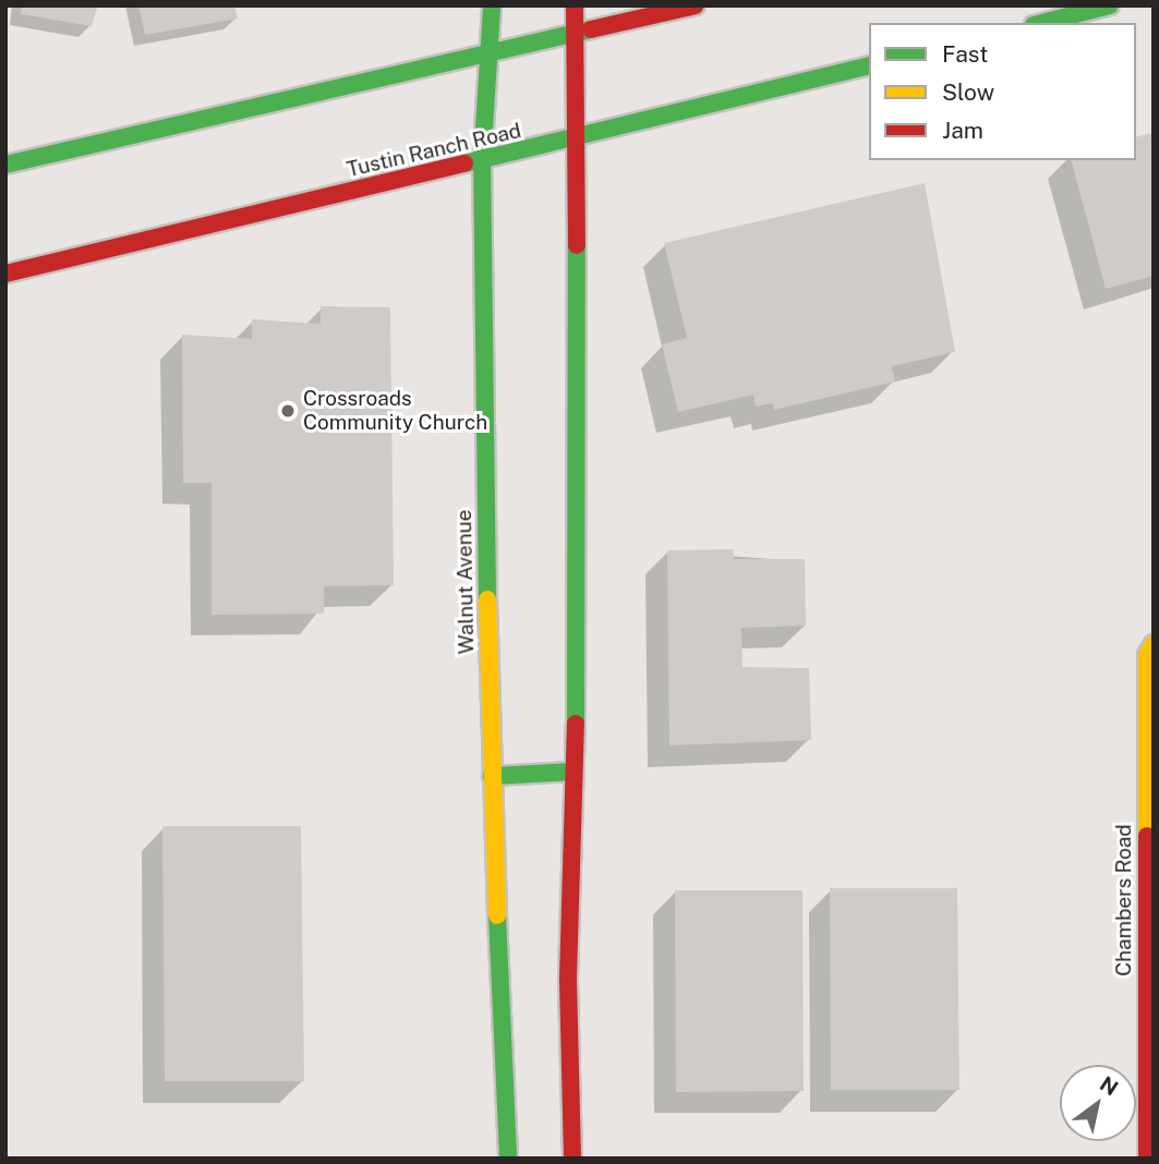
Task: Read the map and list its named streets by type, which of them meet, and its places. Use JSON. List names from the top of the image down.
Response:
{
  "streets": {
    "main road": ["Tustin Ranch Road", "Walnut Avenue", "Chambers Road"]
  },
  "crossings": [
    ["Tustin Ranch Road", "Walnut Avenue"]
  ],
  "places": ["Crossroads Community Church"],
  "legend": ["Fast", "Slow", "Jam"],
  "north": "top right"
}
